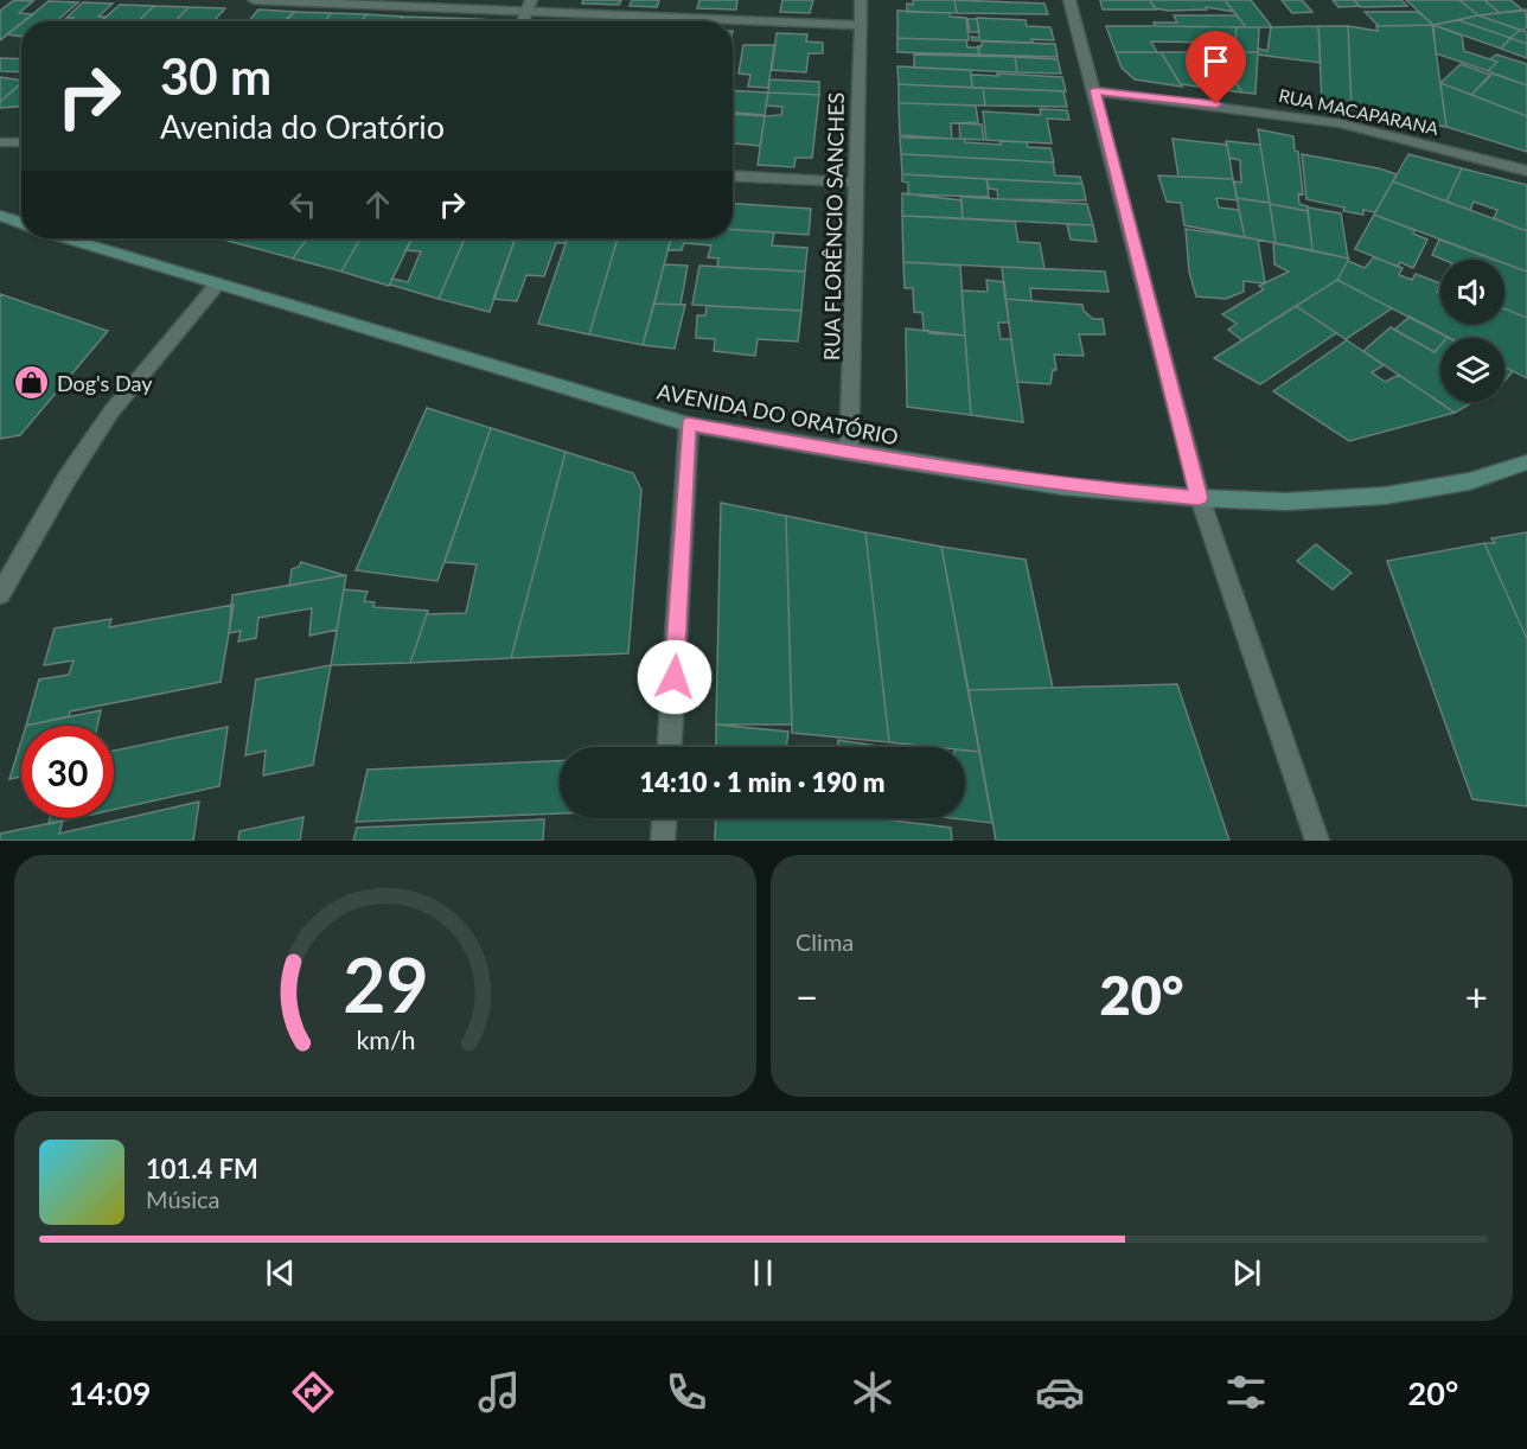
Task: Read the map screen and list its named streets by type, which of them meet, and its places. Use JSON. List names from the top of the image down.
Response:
{
  "streets": {
    "main road": ["AVENIDA DO ORATÓRIO"],
    "street": ["RUA MACAPARANA", "RUA FLORÊNCIO SANCHES"]
  },
  "crossings": [
    ["RUA FLORÊNCIO SANCHES", "AVENIDA DO ORATÓRIO"]
  ],
  "places": {
    "shop": ["Dog's Day"]
  },
  "page": {
    "turn": ["30 m", "Avenida do Oratório"],
    "limit": "30",
    "trip": "14:10 · 1 min · 190 m",
    "tile": "Clima",
    "heat": ["−", "20°", "+"],
    "song": ["101.4 FM", "Música"],
    "tabs": ["14:09", "20°"],
    "gauge": ["29", "km/h"]
  }
}
